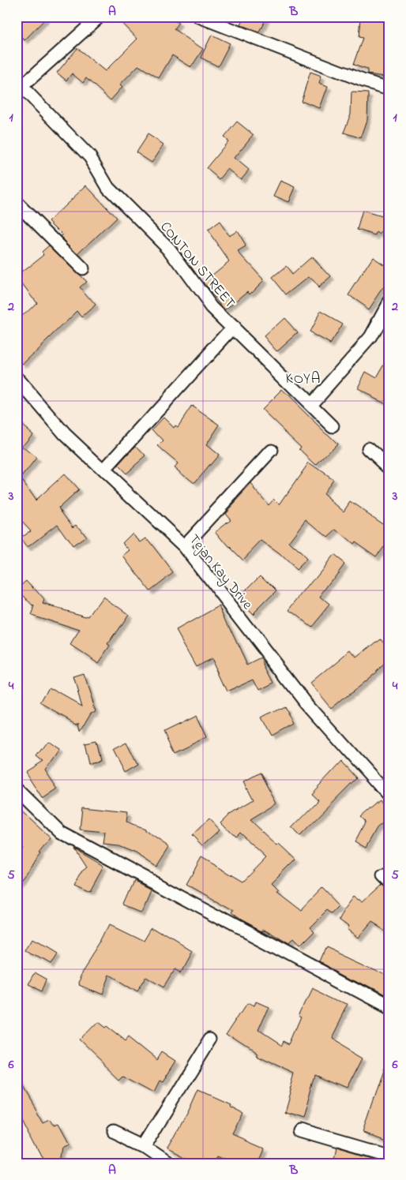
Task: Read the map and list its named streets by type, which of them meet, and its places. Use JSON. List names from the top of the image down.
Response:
{
  "streets": {
    "street": ["CONTON STREET", "Tejan Kay Drive"]
  },
  "districts": ["KOYA"],
  "grid": {
    "columns": ["A", "B"],
    "rows": [
      "1",
      "2",
      "3",
      "4",
      "5",
      "6"
    ]
  }
}
